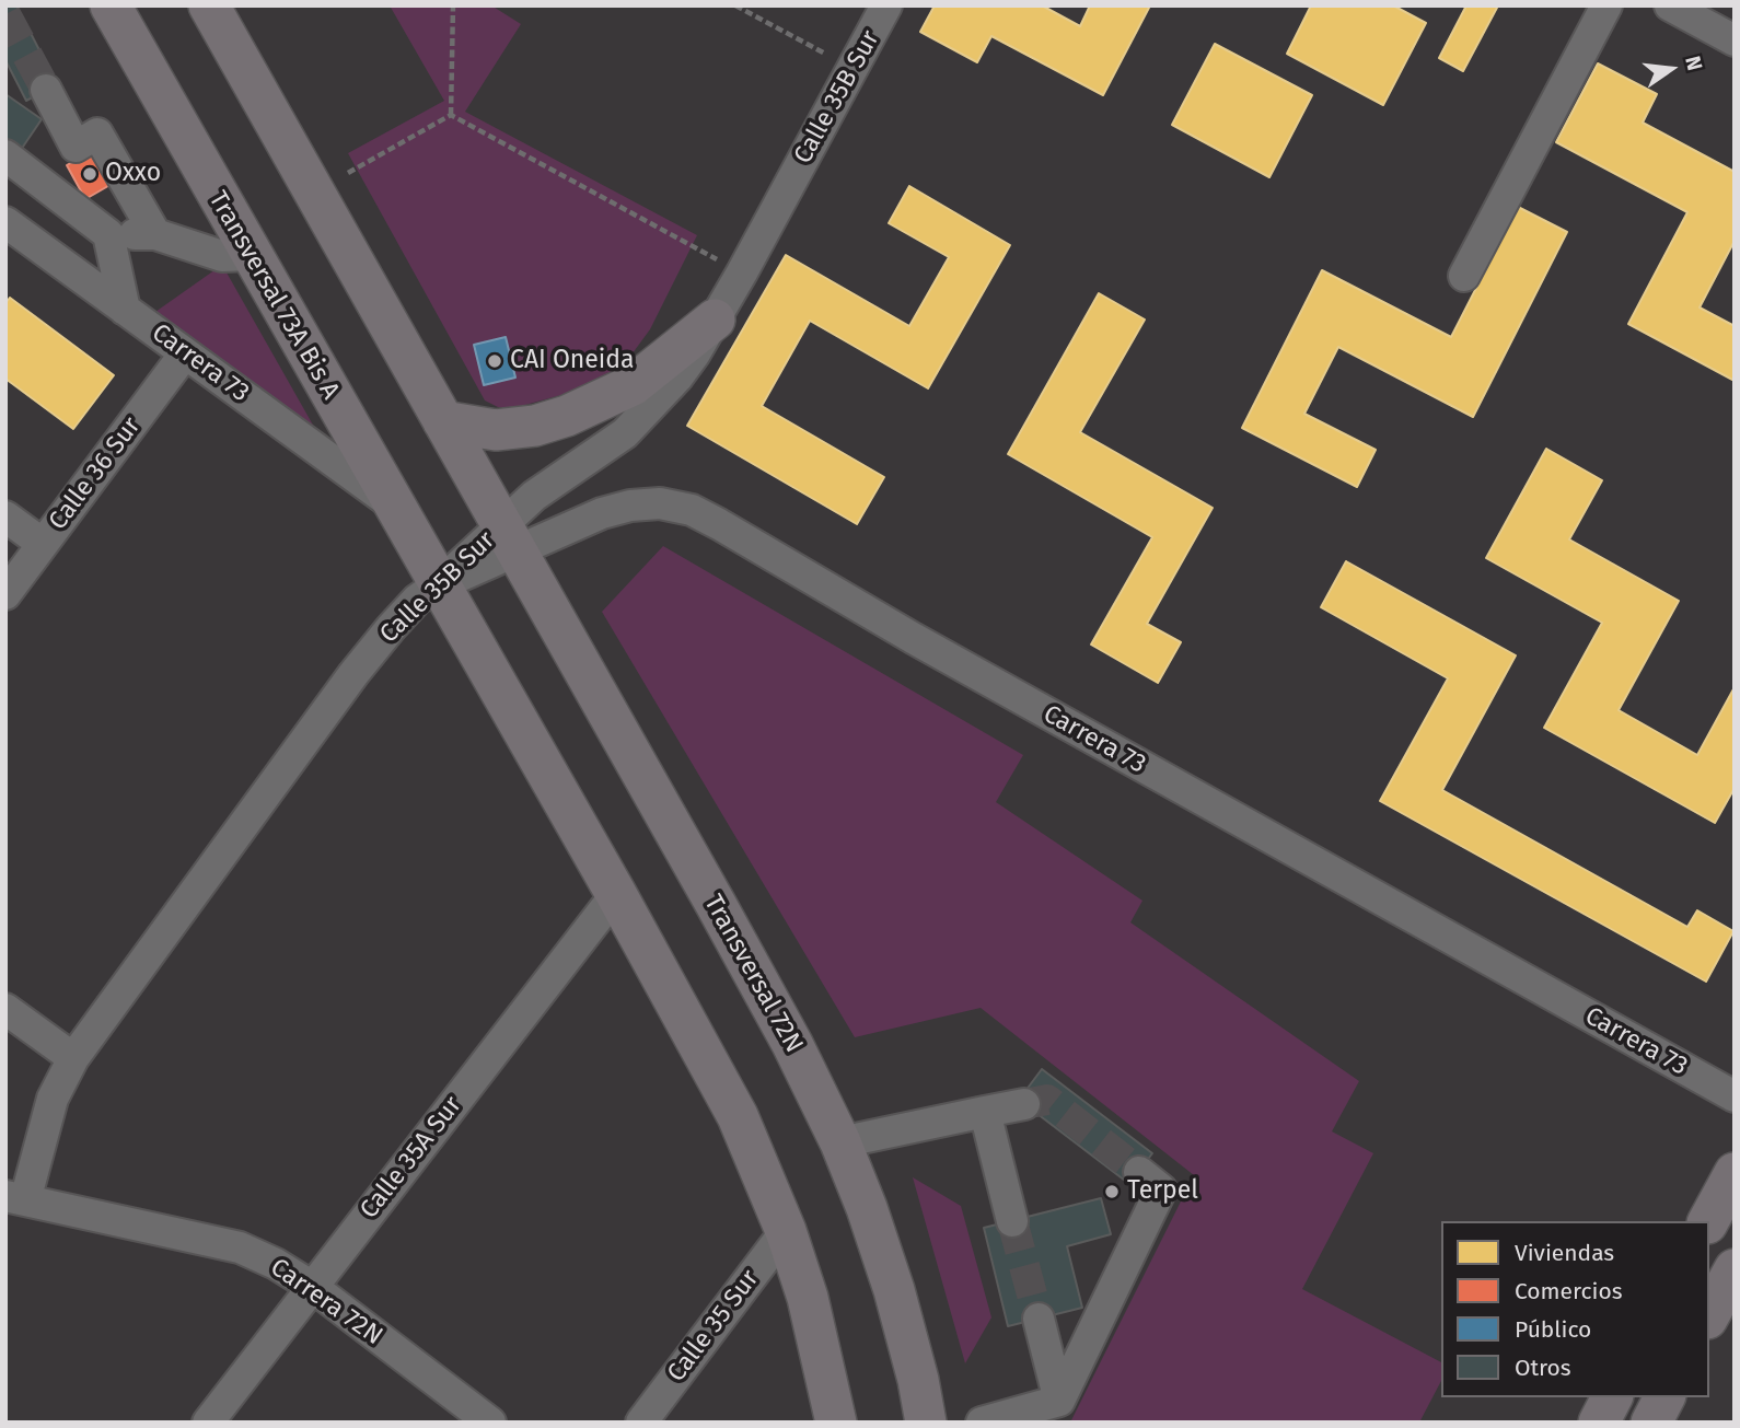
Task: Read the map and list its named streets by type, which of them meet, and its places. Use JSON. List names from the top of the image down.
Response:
{
  "streets": {
    "main road": ["Transversal 73A Bis A", "Transversal 72N"],
    "street": [
      "Calle 35B Sur",
      "Carrera 73",
      "Calle 36 Sur",
      "Calle 35A Sur",
      "Carrera 72N",
      "Calle 35 Sur"
    ]
  },
  "crossings": [
    ["Calle 35B Sur", "Transversal 73A Bis A"],
    ["Calle 35B Sur", "Carrera 73"],
    ["Calle 35B Sur", "Transversal 72N"],
    ["Calle 35B Sur", "Carrera 72N"],
    ["Transversal 73A Bis A", "Carrera 73"],
    ["Carrera 73", "Calle 36 Sur"],
    ["Carrera 73", "Transversal 72N"],
    ["Calle 35A Sur", "Carrera 72N"]
  ],
  "places": ["Oxxo", "CAI Oneida", "Terpel"],
  "legend": [
    "Viviendas",
    "Comercios",
    "Público",
    "Otros"
  ],
  "north": "right"
}
